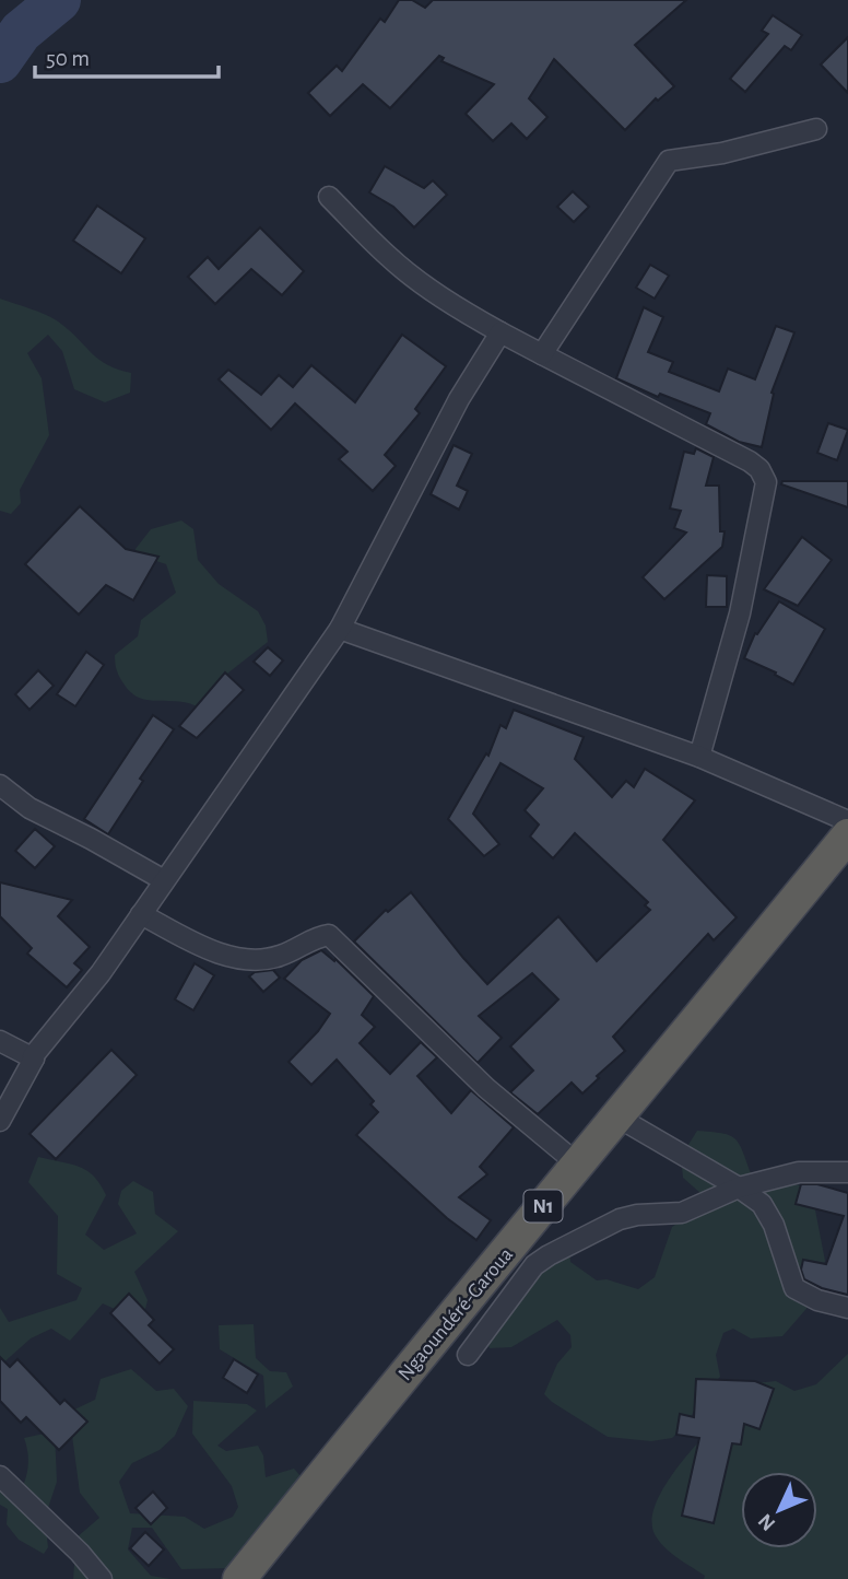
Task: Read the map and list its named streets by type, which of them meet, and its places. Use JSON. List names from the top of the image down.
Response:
{
  "streets": {
    "highway": ["N1", "Ngaoundéré-Garoua"]
  },
  "scale_bar": "50 m",
  "north": "bottom left"
}
